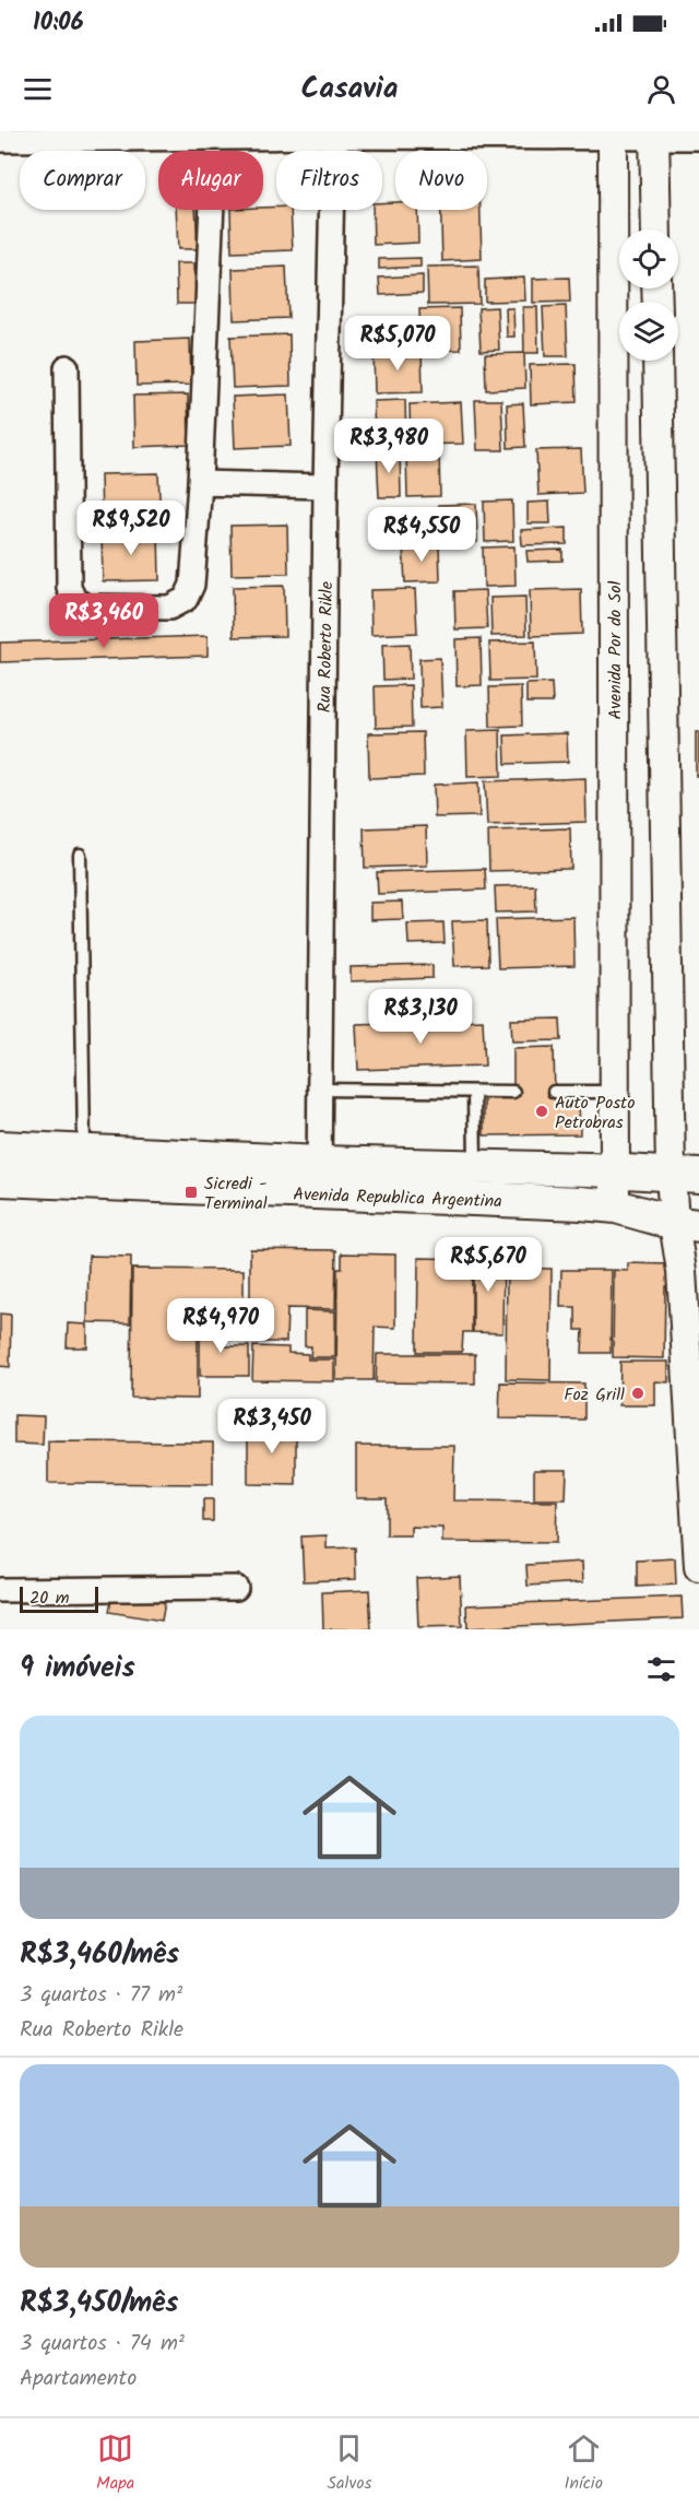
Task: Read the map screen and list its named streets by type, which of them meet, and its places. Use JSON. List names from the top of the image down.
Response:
{
  "streets": {
    "main road": ["Avenida Republica Argentina"],
    "street": ["Rua Roberto Rikle", "Avenida Por do Sol"]
  },
  "crossings": [
    ["Rua Roberto Rikle", "Avenida Republica Argentina"],
    ["Avenida Por do Sol", "Avenida Republica Argentina"]
  ],
  "places": {
    "other": ["Auto Posto Petrobras", "Foz Grill"],
    "transit": ["Sicredi - Terminal"]
  },
  "scale_bar": "20 m",
  "page": {
    "status": "10:06",
    "header": "Casavia",
    "chip": [
      "Comprar",
      "Alugar",
      "Filtros",
      "Novo"
    ],
    "price": [
      "R$5,070",
      "R$3,980",
      "R$9,520",
      "R$4,550",
      "R$3,460",
      "R$3,130",
      "R$5,670",
      "R$4,970",
      "R$3,450"
    ],
    "scale": "20 m",
    "heading": "9 imóveis",
    "list": [
      {
        "name": "R$3,460/mês",
        "note": "3 quartos · 77 m² · Rua Roberto Rikle"
      },
      {
        "name": "R$3,450/mês",
        "note": "3 quartos · 74 m² · Apartamento"
      }
    ],
    "tabs": ["Mapa", "Salvos", "Início"]
  }
}
